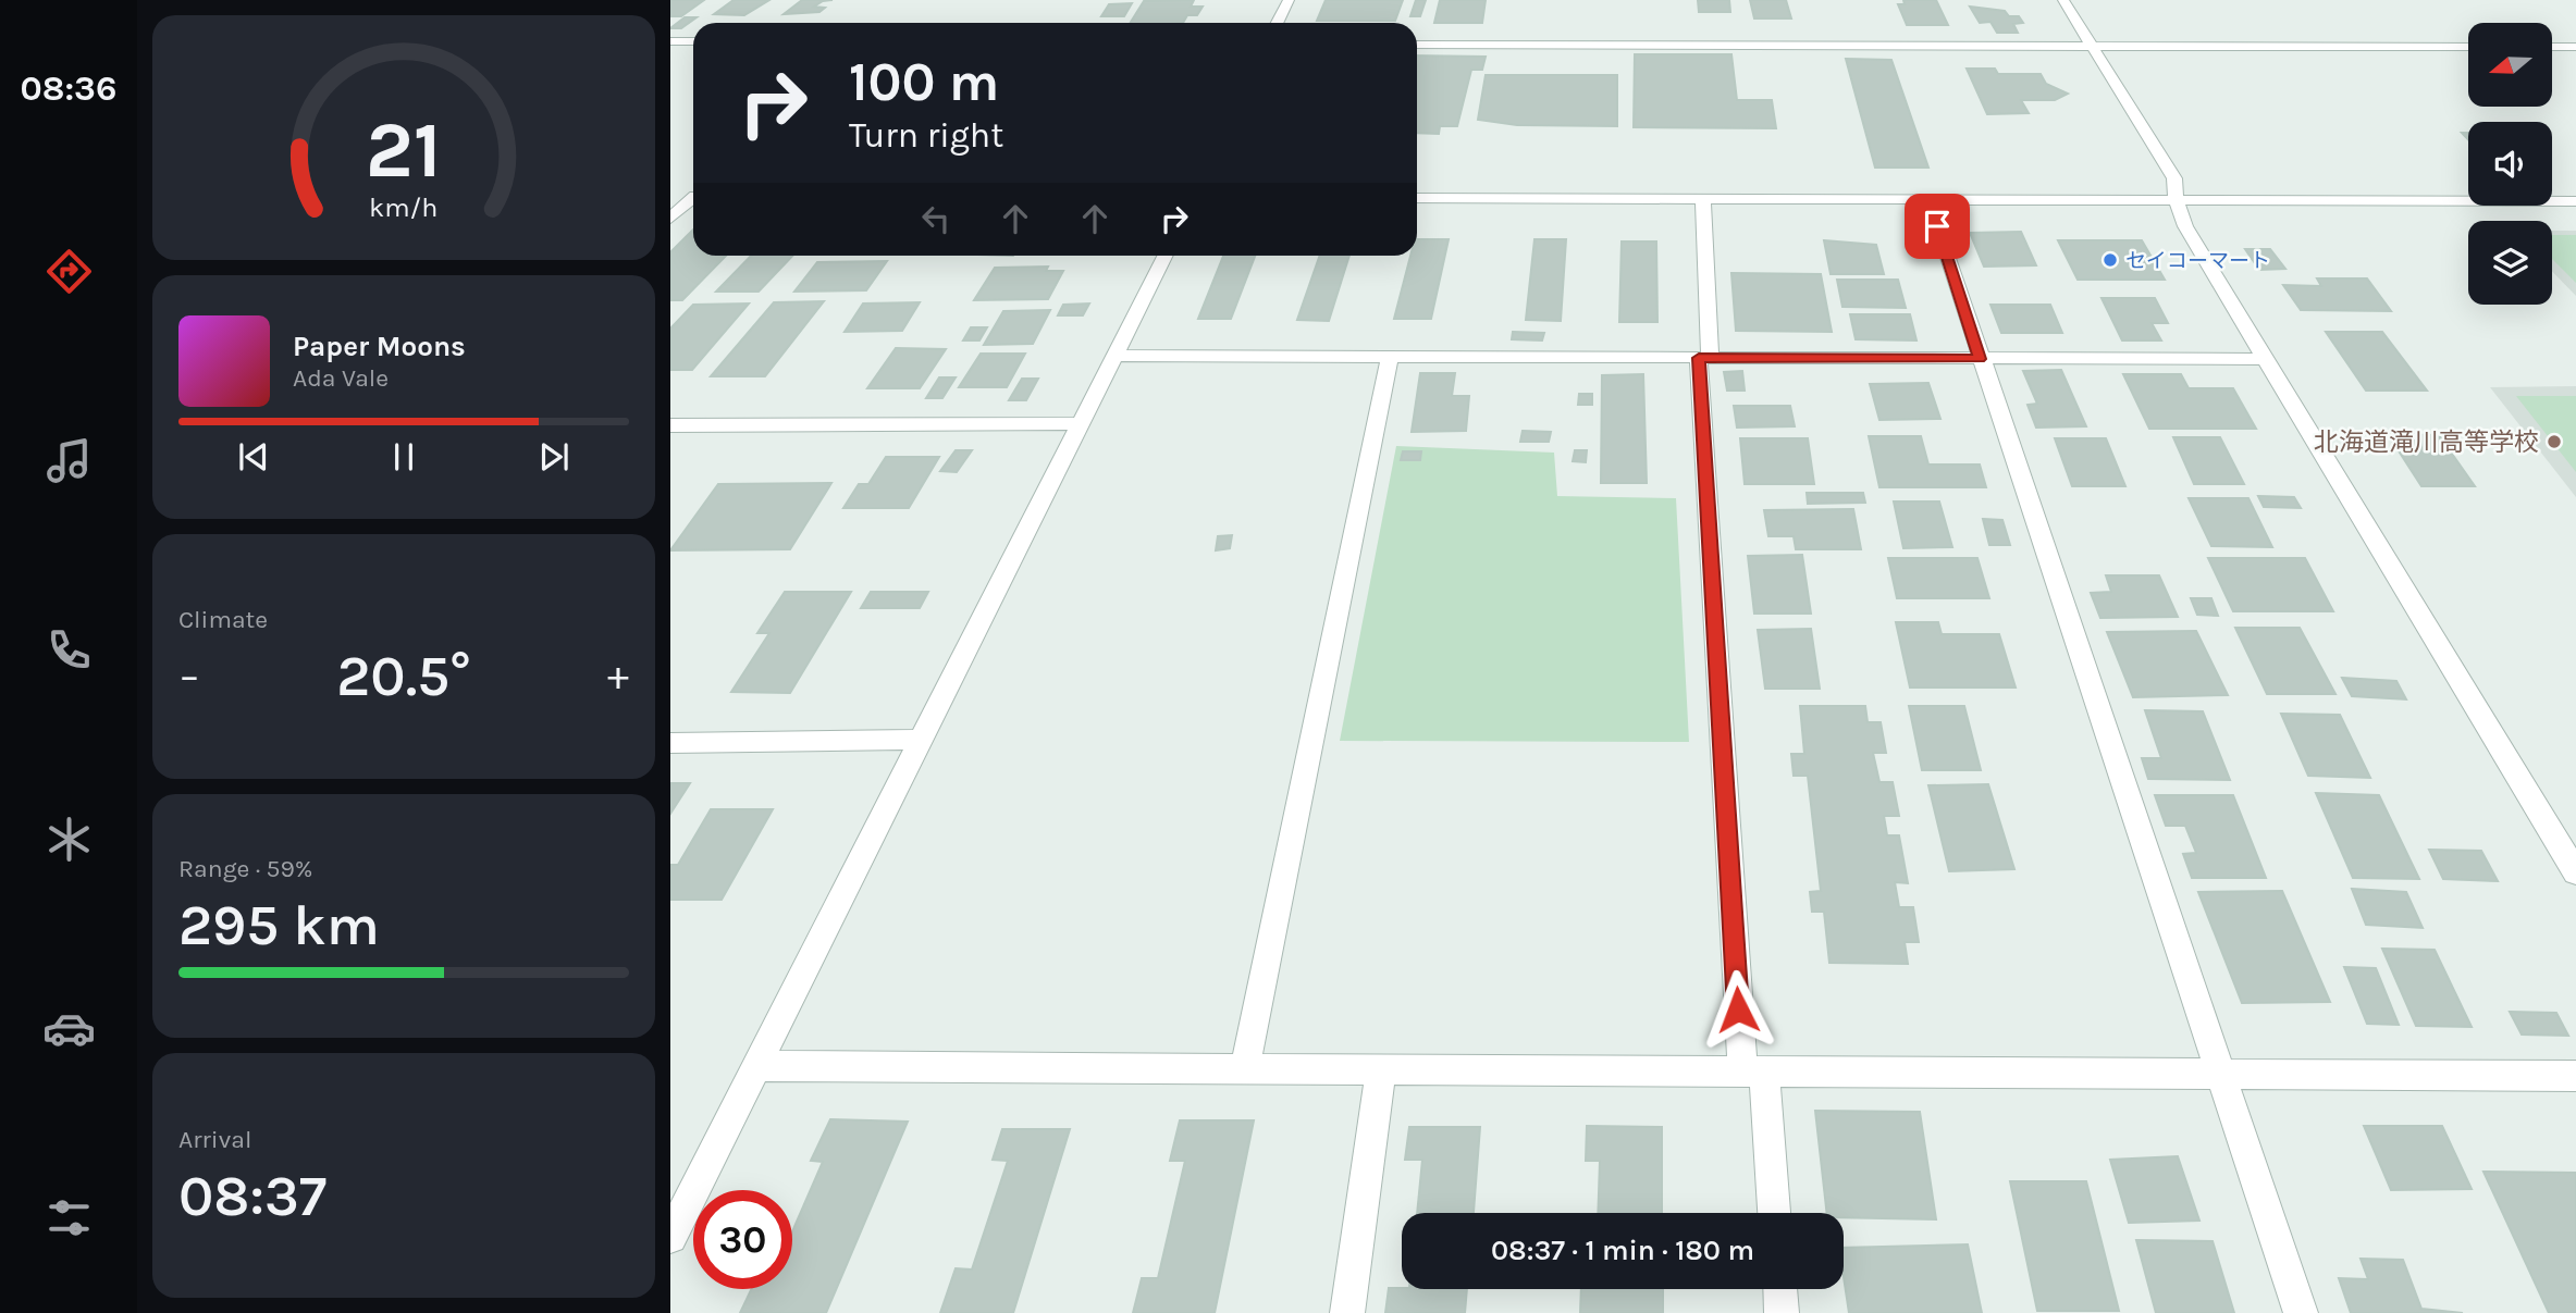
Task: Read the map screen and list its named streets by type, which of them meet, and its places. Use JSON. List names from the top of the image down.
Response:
{
  "places": ["セイコーマート", "北海道滝川高等学校"],
  "north": "left",
  "page": {
    "tabs": "08:36",
    "turn": ["100 m", "Turn right"],
    "song": ["Paper Moons", "Ada Vale"],
    "tile": [
      "Climate",
      ["Range · 59%", "295 km"],
      ["Arrival", "08:37"]
    ],
    "heat": ["−", "20.5°", "+"],
    "limit": "30",
    "trip": "08:37 · 1 min · 180 m",
    "gauge": ["21", "km/h"]
  }
}
